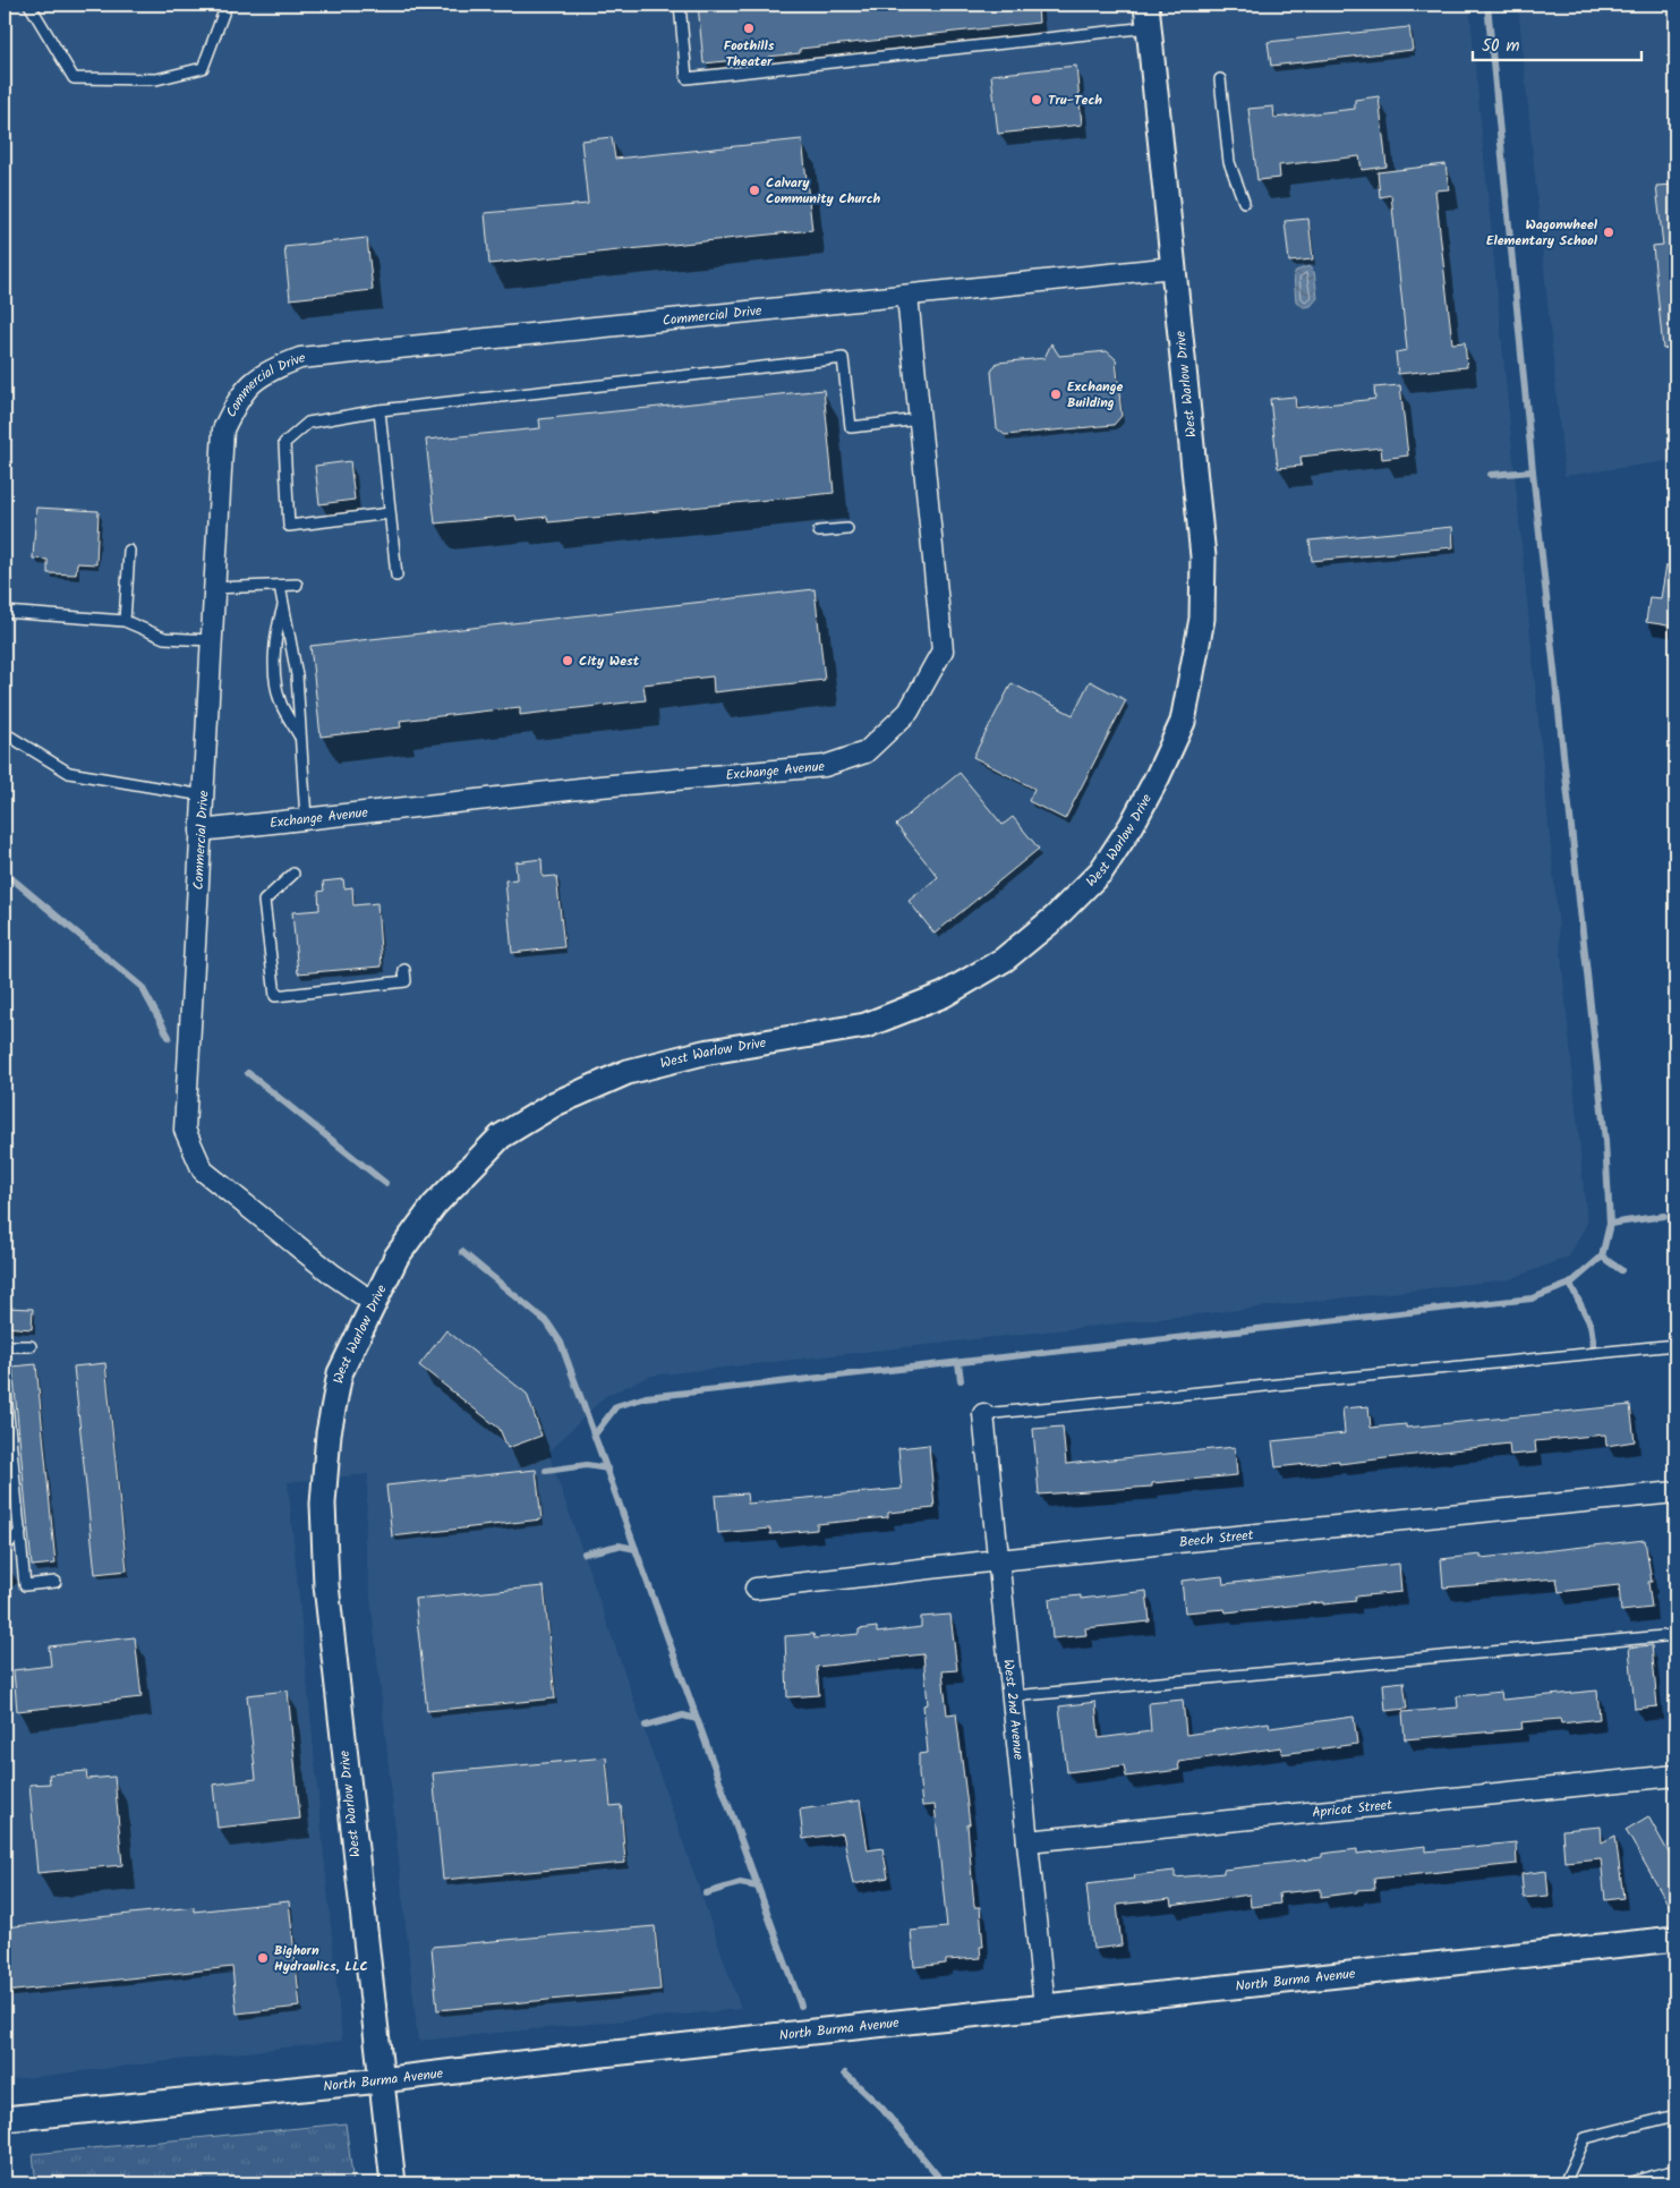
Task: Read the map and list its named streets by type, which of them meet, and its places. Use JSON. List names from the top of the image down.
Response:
{
  "streets": {
    "street": [
      "Commercial Drive",
      "West Warlow Drive",
      "Exchange Avenue",
      "Beech Street",
      "West 2nd Avenue",
      "Apricot Street",
      "North Burma Avenue"
    ]
  },
  "crossings": [
    ["Commercial Drive", "West Warlow Drive"],
    ["Commercial Drive", "Exchange Avenue"],
    ["West Warlow Drive", "North Burma Avenue"],
    ["Beech Street", "West 2nd Avenue"],
    ["West 2nd Avenue", "Apricot Street"],
    ["West 2nd Avenue", "North Burma Avenue"]
  ],
  "places": [
    "Foothills Theater",
    "Tru-Tech",
    "Calvary Community Church",
    "Wagonwheel Elementary School",
    "Exchange Building",
    "City West",
    "Bighorn Hydraulics, LLC"
  ],
  "scale_bar": "50 m"
}
